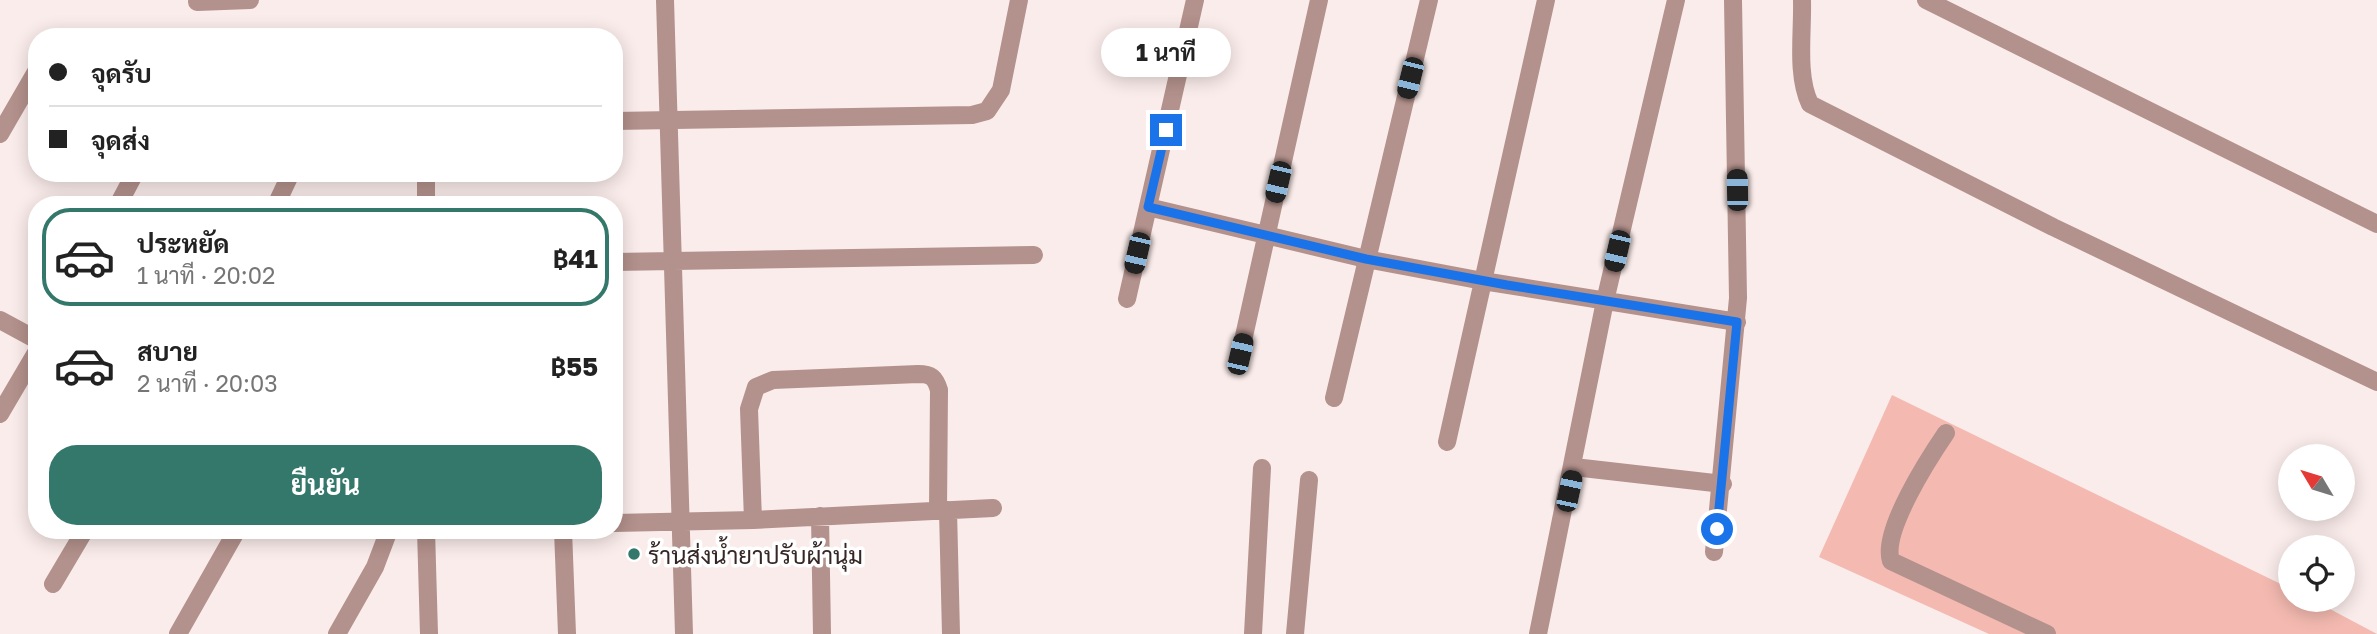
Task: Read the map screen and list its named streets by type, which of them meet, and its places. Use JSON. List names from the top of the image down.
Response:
{
  "places": ["ร้านส่งน้ำยาปรับผ้านุ่ม"],
  "north": "top left",
  "page": {
    "bubble": "1 นาที",
    "banner": ["จุดรับ", "จุดส่ง"],
    "list": [
      {
        "name": "ประหยัด",
        "note": "1 นาที · 20:02",
        "value": "฿41"
      },
      {
        "name": "สบาย",
        "note": "2 นาที · 20:03",
        "value": "฿55"
      }
    ],
    "buttons": "ยืนยัน"
  }
}
